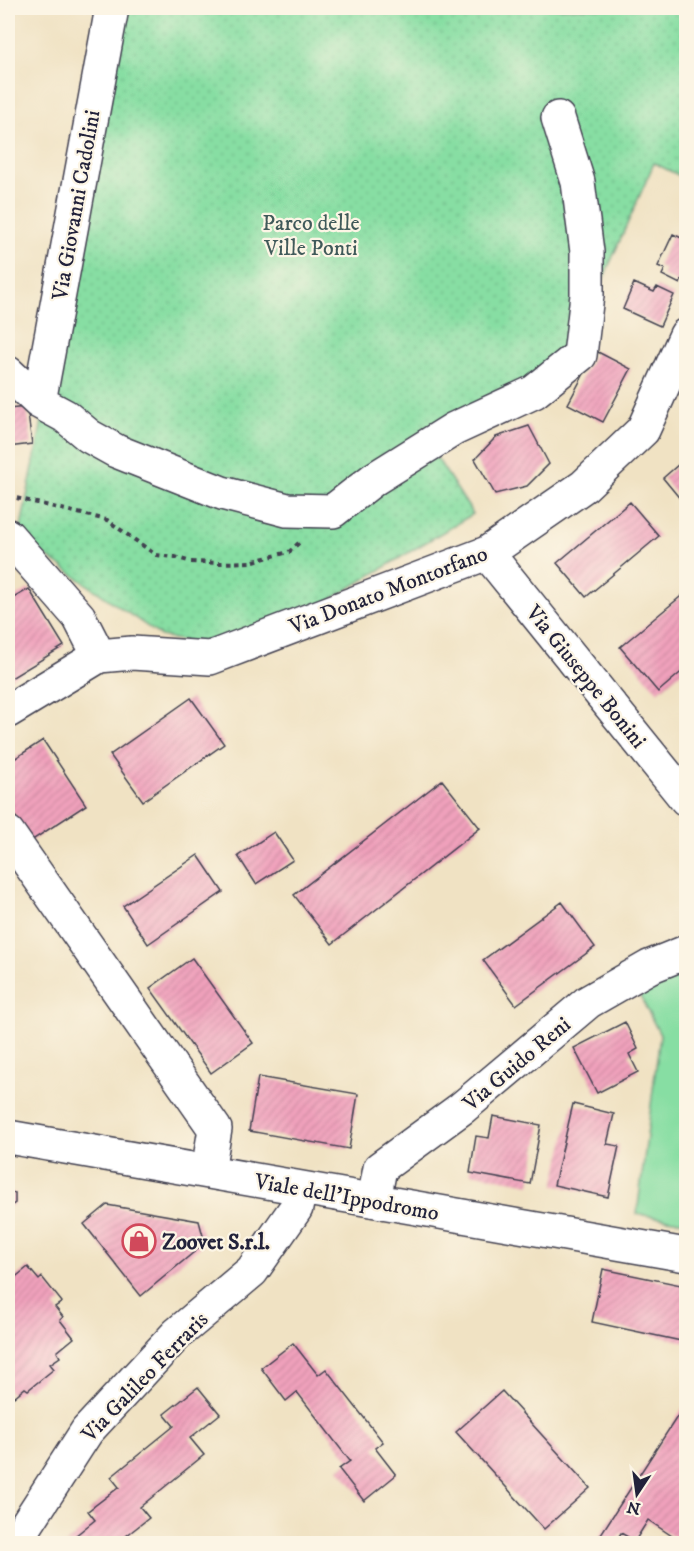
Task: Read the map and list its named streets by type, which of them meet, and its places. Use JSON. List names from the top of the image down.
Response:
{
  "streets": {
    "street": [
      "Via Giovanni Cadolini",
      "Via Donato Montorfano",
      "Via Giuseppe Bonini",
      "Via Guido Reni",
      "Viale dell'Ippodromo",
      "Via Galileo Ferraris"
    ]
  },
  "crossings": [
    ["Via Donato Montorfano", "Via Giuseppe Bonini"],
    ["Via Guido Reni", "Viale dell'Ippodromo"],
    ["Viale dell'Ippodromo", "Via Galileo Ferraris"]
  ],
  "parks": ["Parco delle Ville Ponti"],
  "places": {
    "shop": ["Zoovet S.r.l."]
  },
  "north": "bottom"
}
